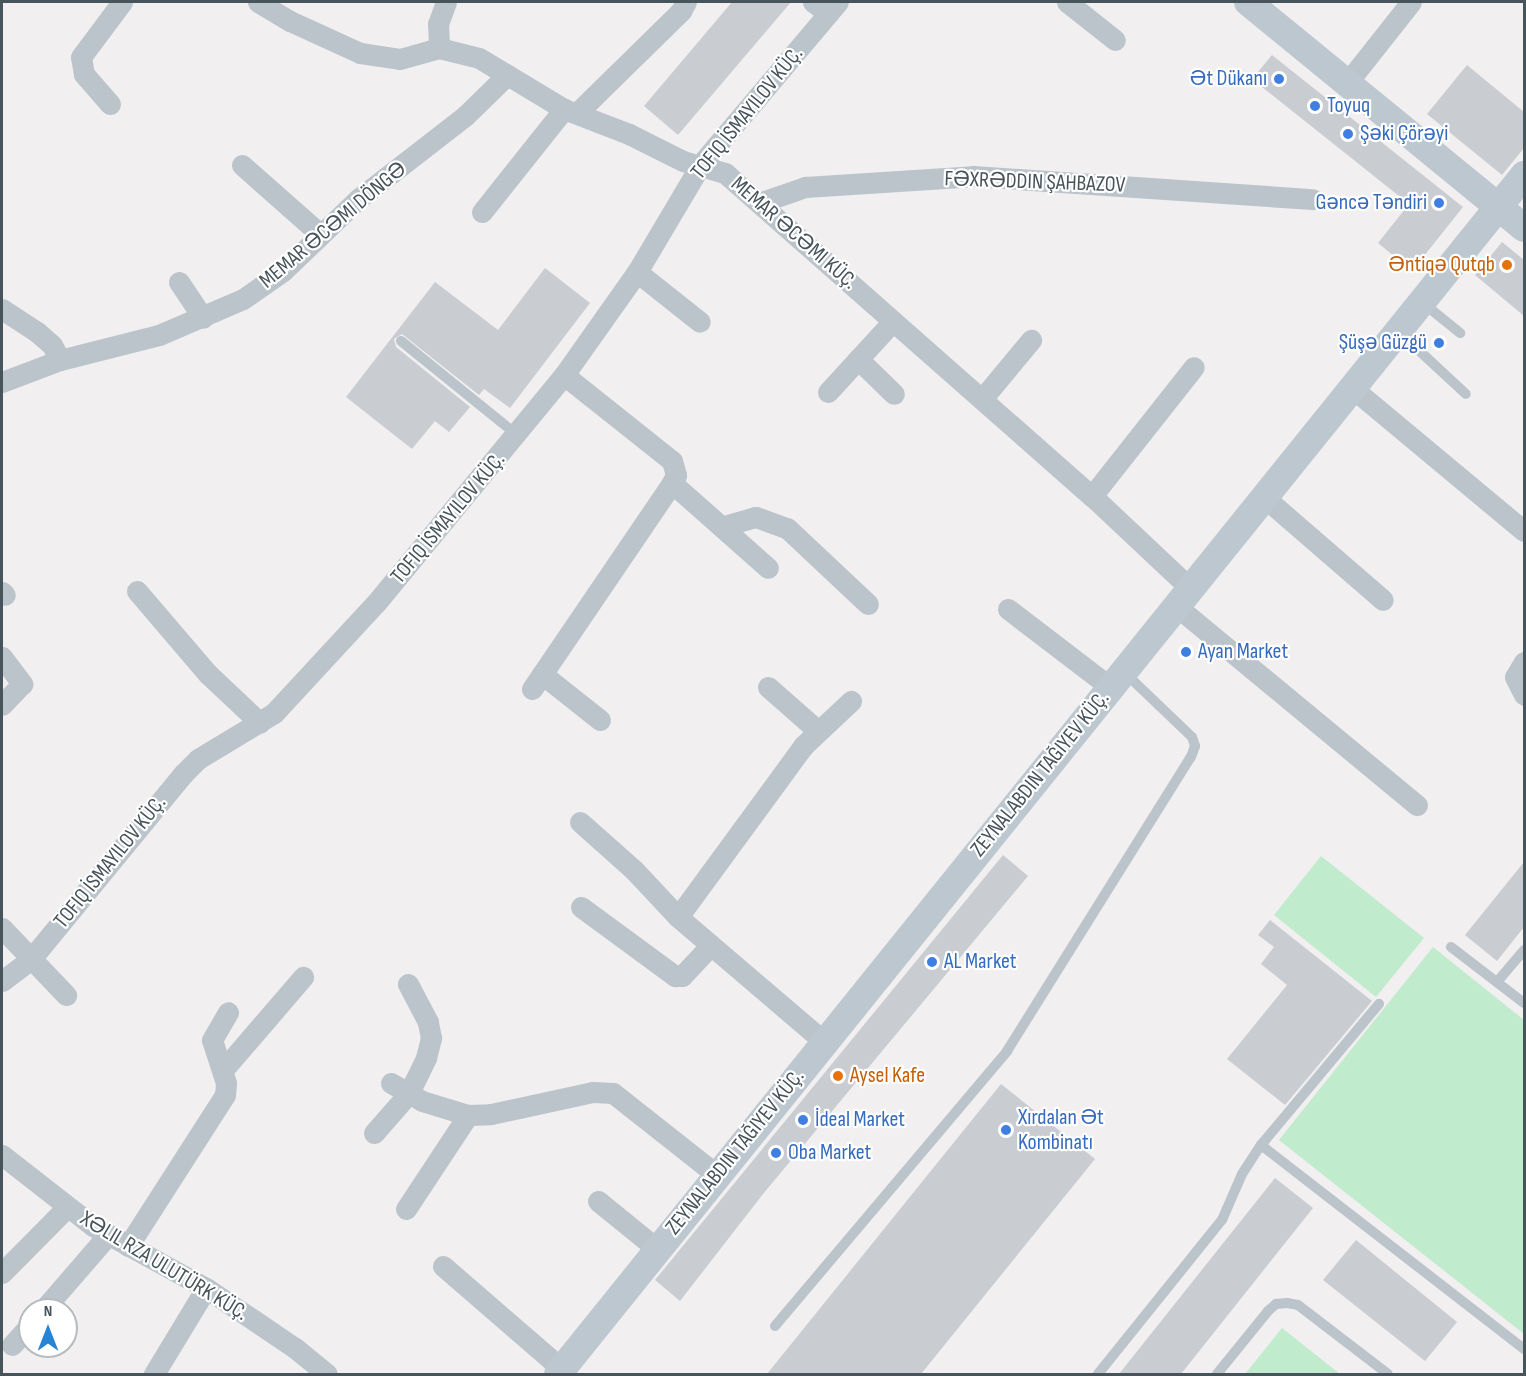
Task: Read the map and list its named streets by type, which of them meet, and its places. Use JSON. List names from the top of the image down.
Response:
{
  "streets": {
    "street": [
      "FƏXRƏDDIN ŞAHBAZOV",
      "MEMAR ƏCƏMI DÖNGƏ",
      "MEMAR ƏCƏMI KÜÇ.",
      "XƏLIL RZA ULUTÜRK KÜÇ."
    ]
  },
  "crossings": [
    ["FƏXRƏDDIN ŞAHBAZOV", "MEMAR ƏCƏMI KÜÇ."],
    ["MEMAR ƏCƏMI DÖNGƏ", "MEMAR ƏCƏMI KÜÇ."]
  ],
  "places": [
    "Ət Dükanı",
    "Toyuq",
    "Şəki Çörəyi",
    "Gəncə Təndiri",
    "Əntiqə Qutqb",
    "Şüşə Güzgü",
    "Ayan Market",
    "AL Market",
    "Aysel Kafe",
    "İdeal Market",
    "Xırdalan Ət Kombinatı",
    "Oba Market"
  ],
  "north": "top"
}
